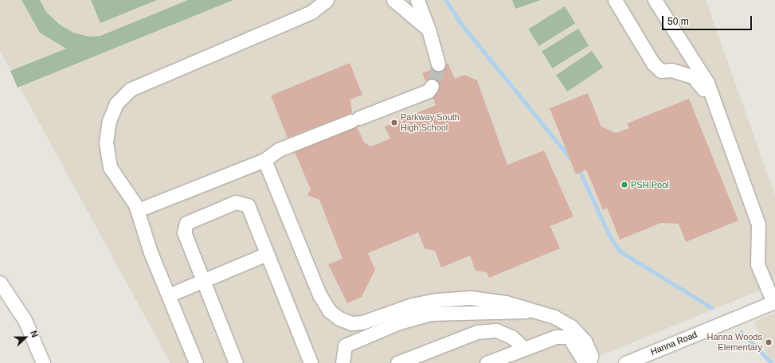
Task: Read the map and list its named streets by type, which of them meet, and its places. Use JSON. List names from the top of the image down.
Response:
{
  "streets": {
    "street": ["Hanna Road"]
  },
  "places": ["Parkway South High School", "PSH Pool", "Hanna Woods Elementary"],
  "scale_bar": "50 m",
  "north": "right"
}
